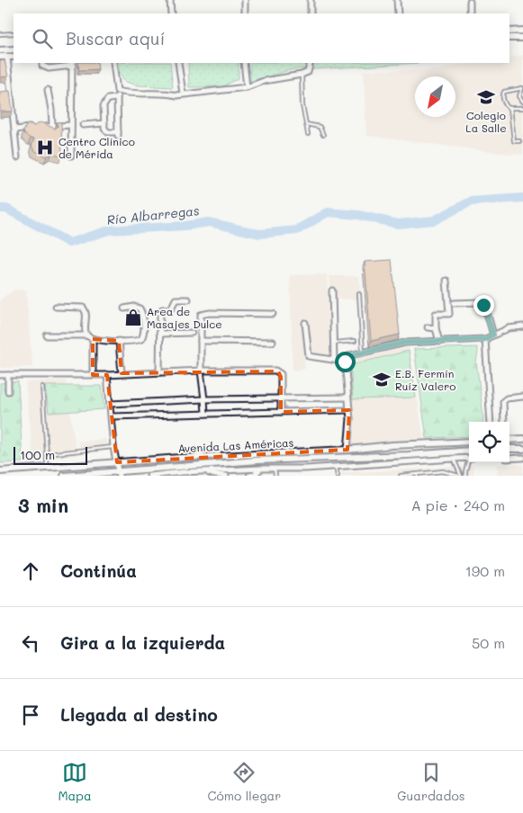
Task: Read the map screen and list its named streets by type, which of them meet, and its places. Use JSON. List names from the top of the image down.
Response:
{
  "streets": {
    "street": ["Avenida Las Américas"]
  },
  "water": ["Río Albarregas"],
  "places": {
    "school or university": ["Colegio La Salle", "E.B. Fermín Ruíz Valero"],
    "hospital": ["Centro Clínico de Mérida"],
    "shop": ["Area de Masajes Dulce"]
  },
  "scale_bar": "100 m",
  "north": "bottom left",
  "page": {
    "search": "Buscar aquí",
    "scale": "100 m",
    "heading": ["3 min", "A pie · 240 m"],
    "list": [
      ["Continúa", "190 m"],
      ["Gira a la izquierda", "50 m"],
      "Llegada al destino"
    ],
    "nav": ["Mapa", "Cómo llegar", "Guardados"]
  }
}
